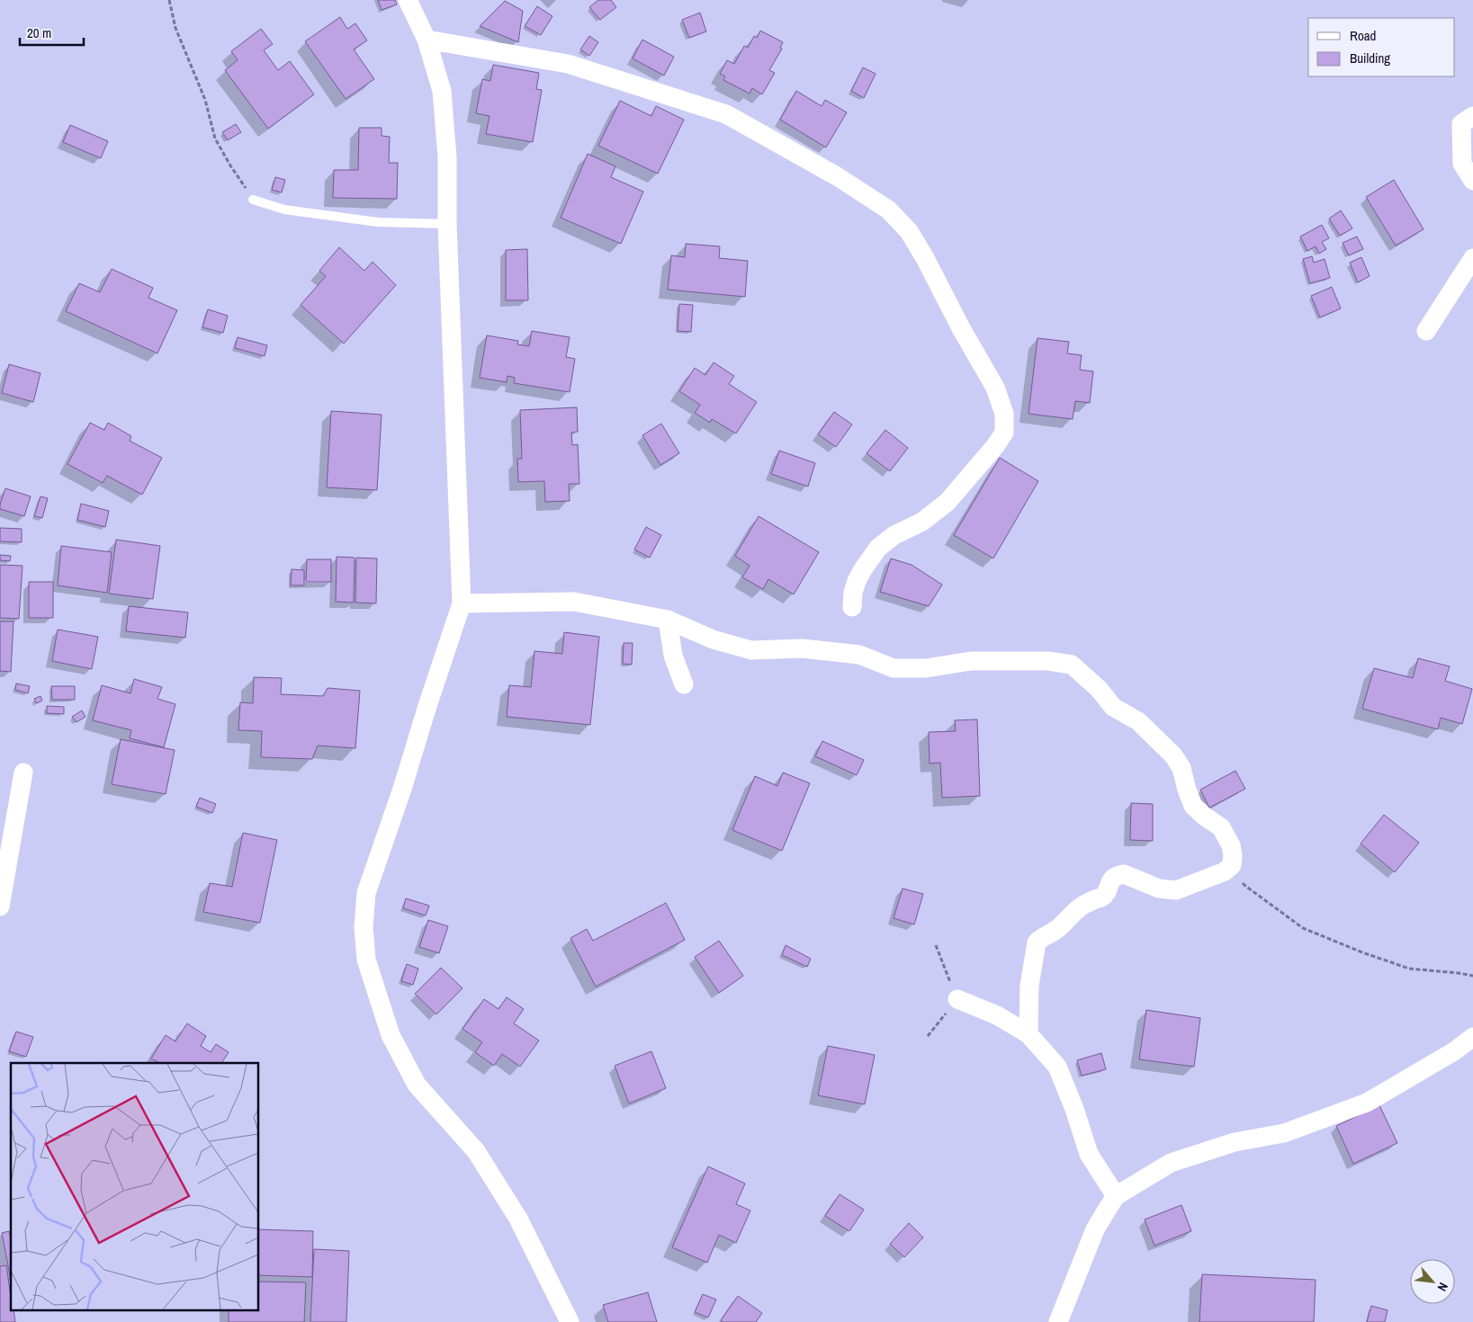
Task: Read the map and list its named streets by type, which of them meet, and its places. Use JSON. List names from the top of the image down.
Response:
{
  "legend": ["Road", "Building"],
  "scale_bar": "20 m",
  "north": "bottom right"
}
